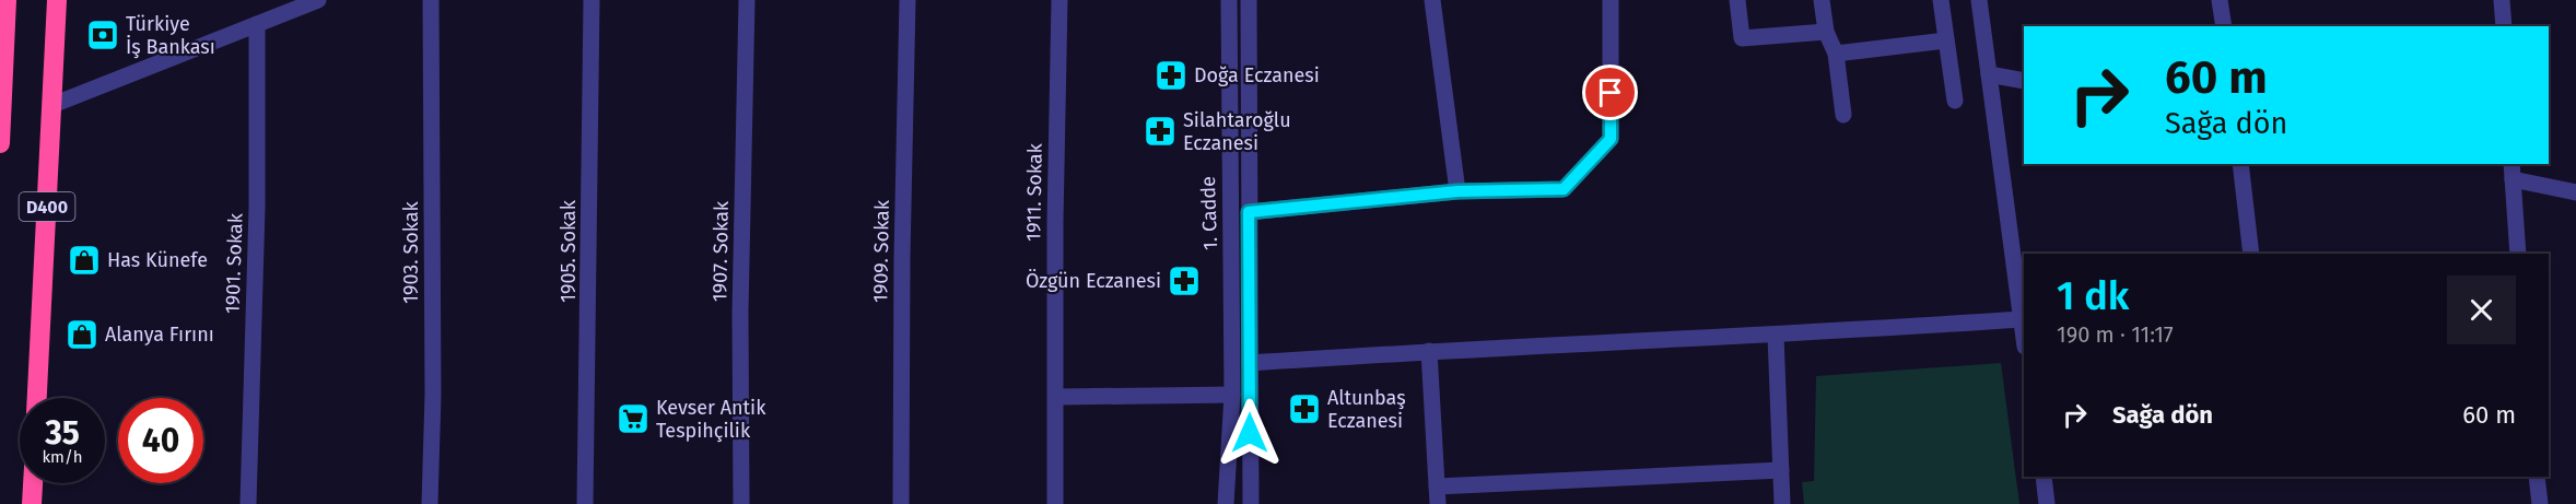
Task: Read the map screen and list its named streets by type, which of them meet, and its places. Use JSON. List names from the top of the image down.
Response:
{
  "streets": {
    "highway": ["D400"],
    "street": [
      "1911. Sokak",
      "1. Cadde",
      "1905. Sokak",
      "1907. Sokak",
      "1909. Sokak",
      "1903. Sokak",
      "1901. Sokak"
    ]
  },
  "places": {
    "bank": ["Türkiye İş Bankası"],
    "pharmacy": [
      "Doğa Eczanesi",
      "Silahtaroğlu Eczanesi",
      "Özgün Eczanesi",
      "Altunbaş Eczanesi"
    ],
    "shop": ["Has Künefe", "Alanya Fırını"],
    "supermarket": ["Kevser Antik Tespihçilik"]
  },
  "page": {
    "turn": ["60 m", "Sağa dön"],
    "heading": ["1 dk", "190 m · 11:17"],
    "list": [
      {
        "name": "Sağa dön",
        "value": "60 m"
      }
    ],
    "speed": "35 km/h",
    "limit": "40"
  }
}
